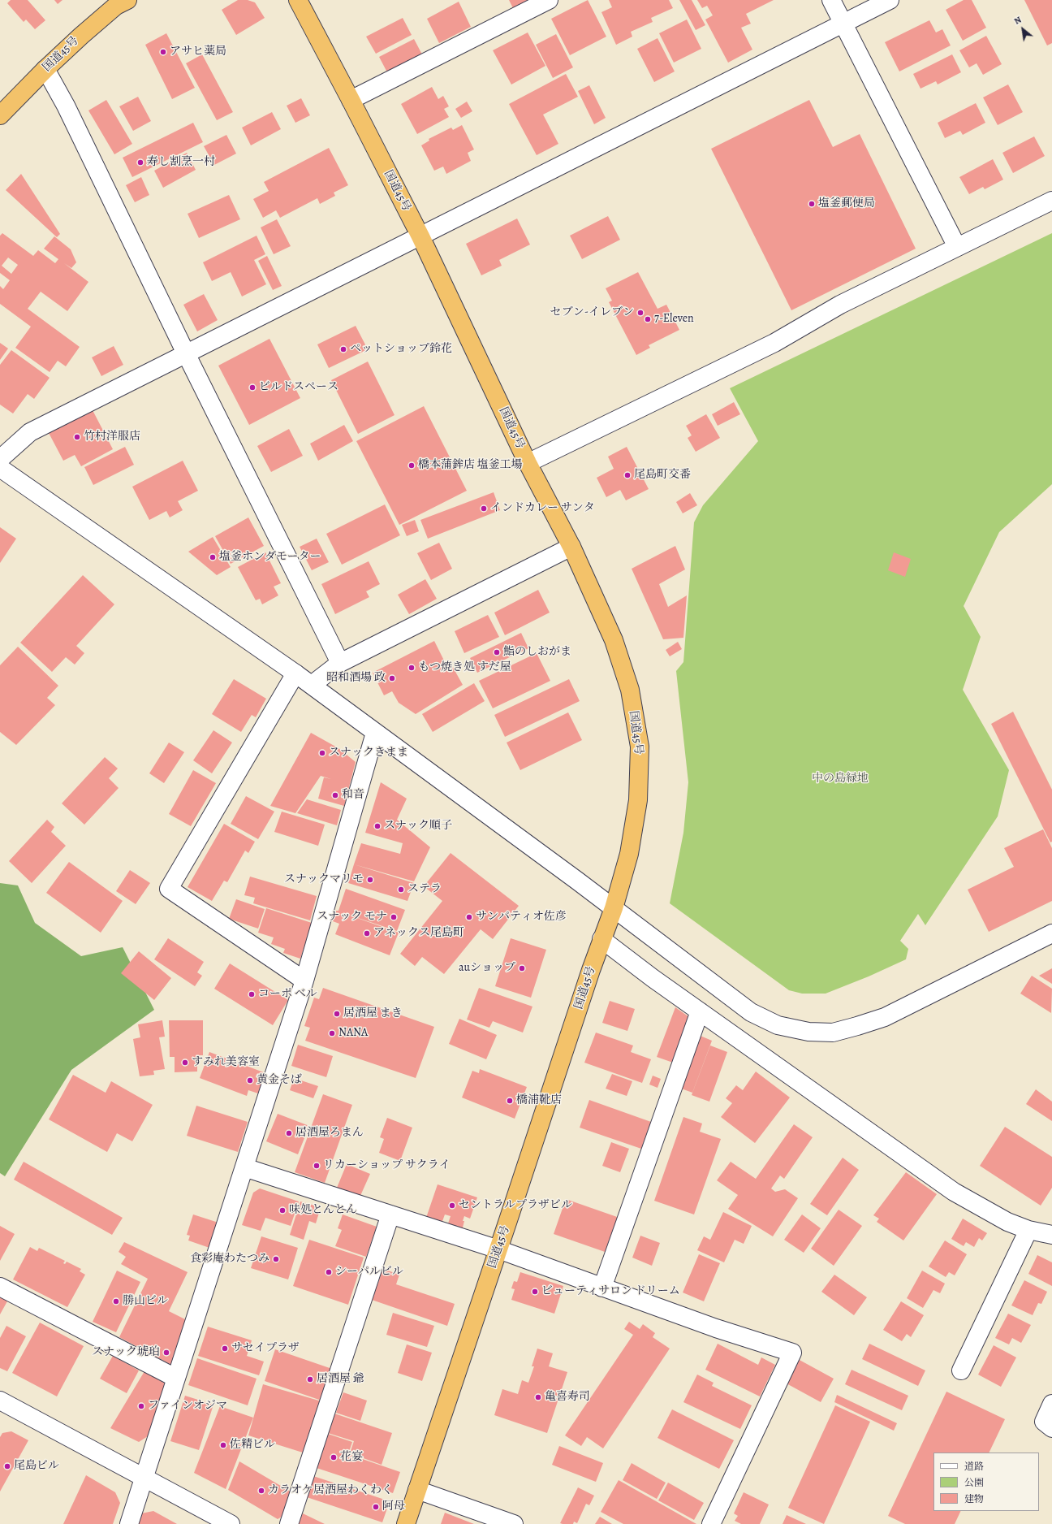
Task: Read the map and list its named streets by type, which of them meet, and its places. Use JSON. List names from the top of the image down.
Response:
{
  "streets": {
    "highway": ["国道45号"]
  },
  "parks": ["中の島緑地"],
  "places": [
    "アサヒ薬局",
    "寿し割烹一村",
    "塩釜郵便局",
    "セブン-イレブン",
    "7-Eleven",
    "ペットショップ鈴花",
    "ビルドスペース",
    "竹村洋服店",
    "橋本蒲鉾店 塩釜工場",
    "尾島町交番",
    "インドカレー サンタ",
    "塩釜ホンダモーター",
    "鮨のしおがま",
    "もつ焼き処 すだ屋",
    "昭和酒場 政",
    "スナックきまま",
    "和音",
    "スナック順子",
    "スナックマリモ",
    "ステラ",
    "スナック モナ",
    "サンパティオ佐彦",
    "アネックス尾島町",
    "auショップ",
    "コーポ ベル",
    "居酒屋 まき",
    "NANA",
    "すみれ美容室",
    "黄金そば",
    "橋浦靴店",
    "居酒屋ろまん",
    "リカーショップ サクライ",
    "セントラルプラザビル",
    "味処とんとん",
    "食彩庵わたつみ",
    "シーパルビル",
    "ビューティサロン ドリーム",
    "勝山ビル",
    "サセイプラザ",
    "スナック琥珀",
    "居酒屋 爺",
    "亀喜寿司",
    "ファインオジマ",
    "佐精ビル",
    "花宴",
    "尾島ビル",
    "カラオケ居酒屋わくわく",
    "阿母"
  ],
  "legend": ["道路", "公園", "建物"],
  "north": "top left"
}
